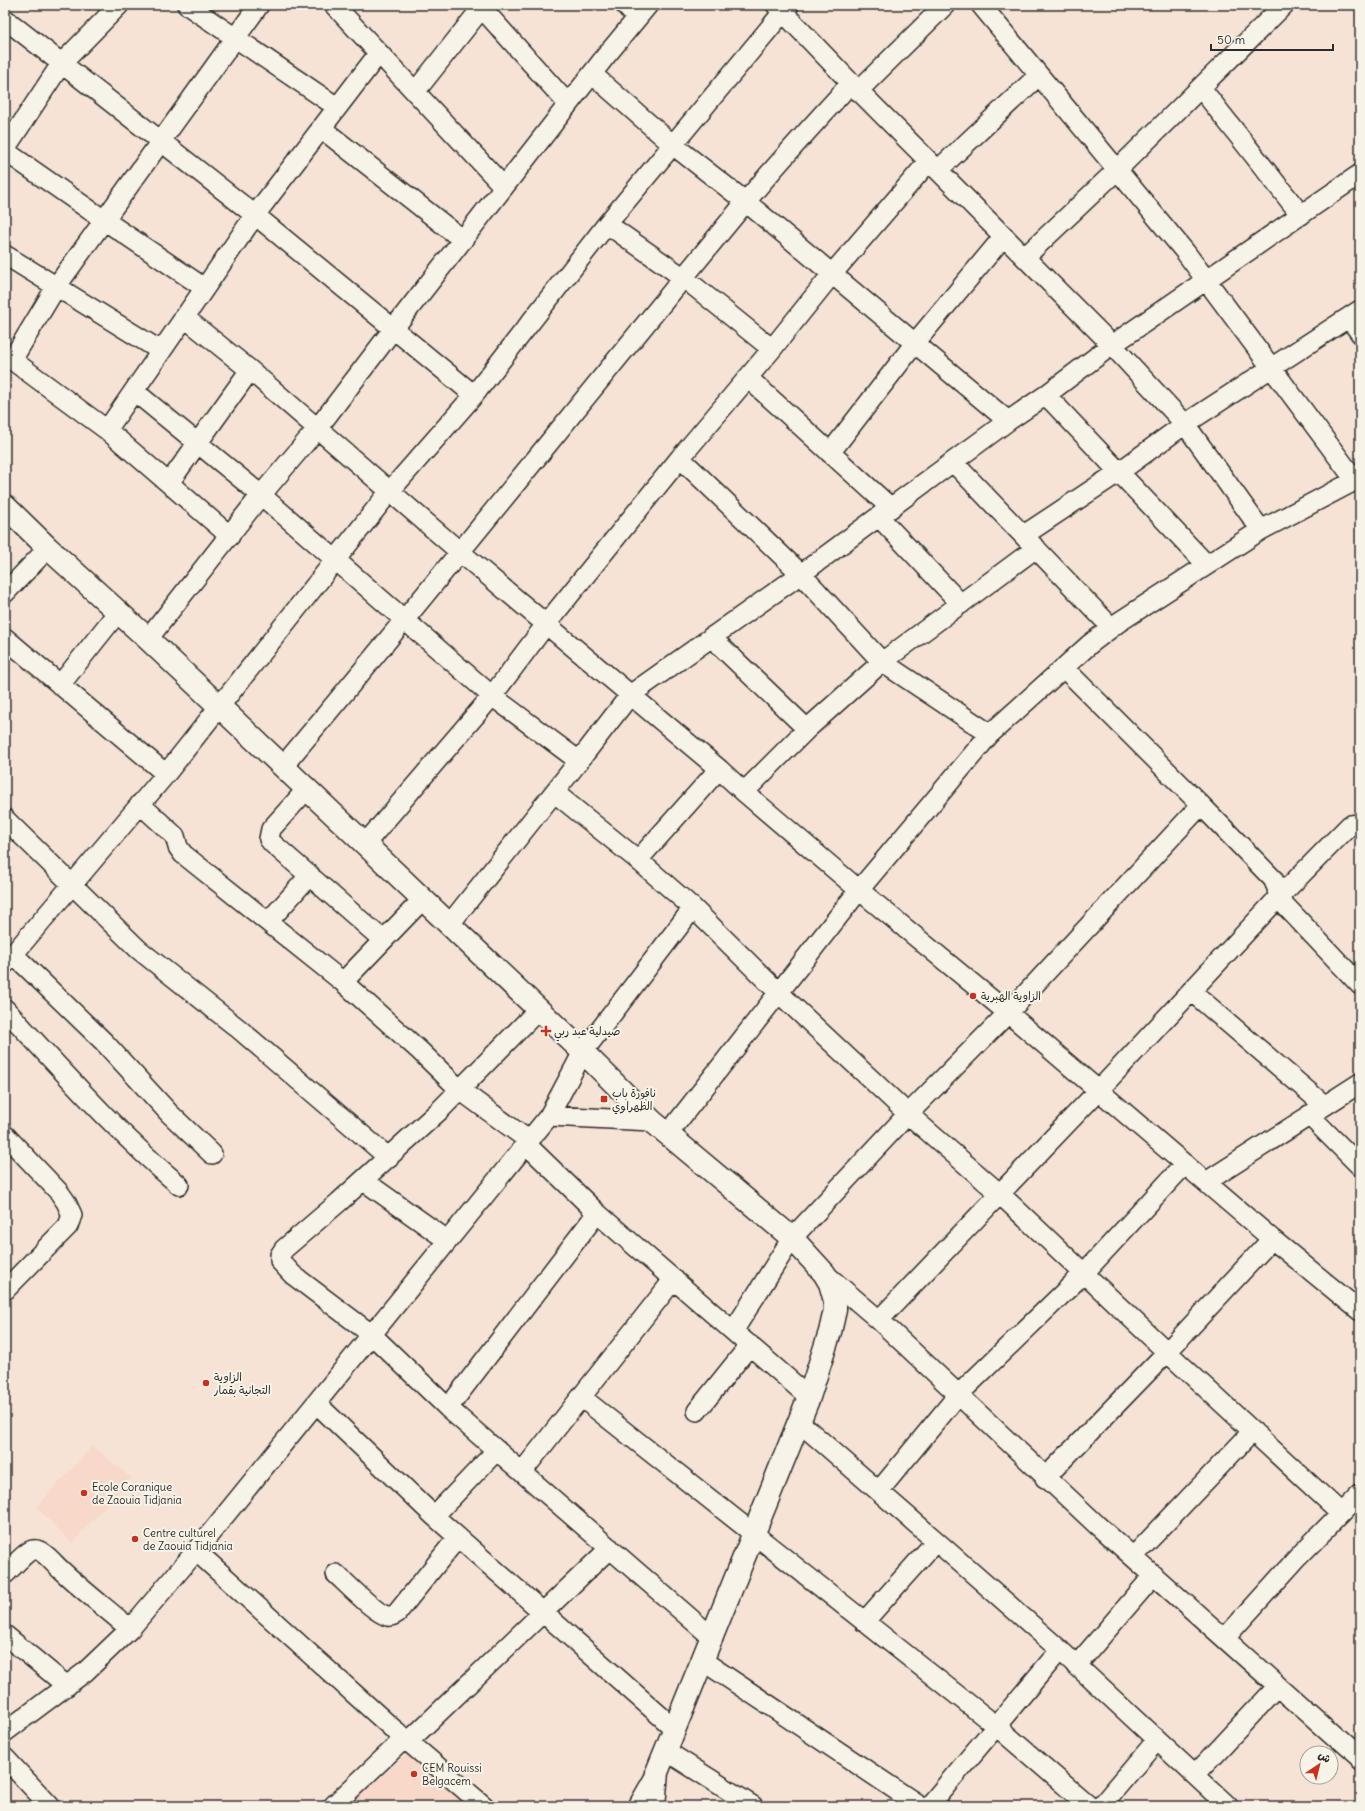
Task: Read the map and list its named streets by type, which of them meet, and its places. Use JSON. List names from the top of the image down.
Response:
{
  "places": {
    "other": [
      "الزاوية الهبرية",
      "الزاوية التجانية بقمار",
      "Ecole Coranique de Zaouia Tidjania",
      "Centre culturel de Zaouia Tidjania",
      "CEM Rouissi Belgacem"
    ],
    "health": ["صيدلية عبد ربي"],
    "transit": ["نافورة باب الظهراوي"]
  },
  "scale_bar": "50 m",
  "north": "top right"
}
